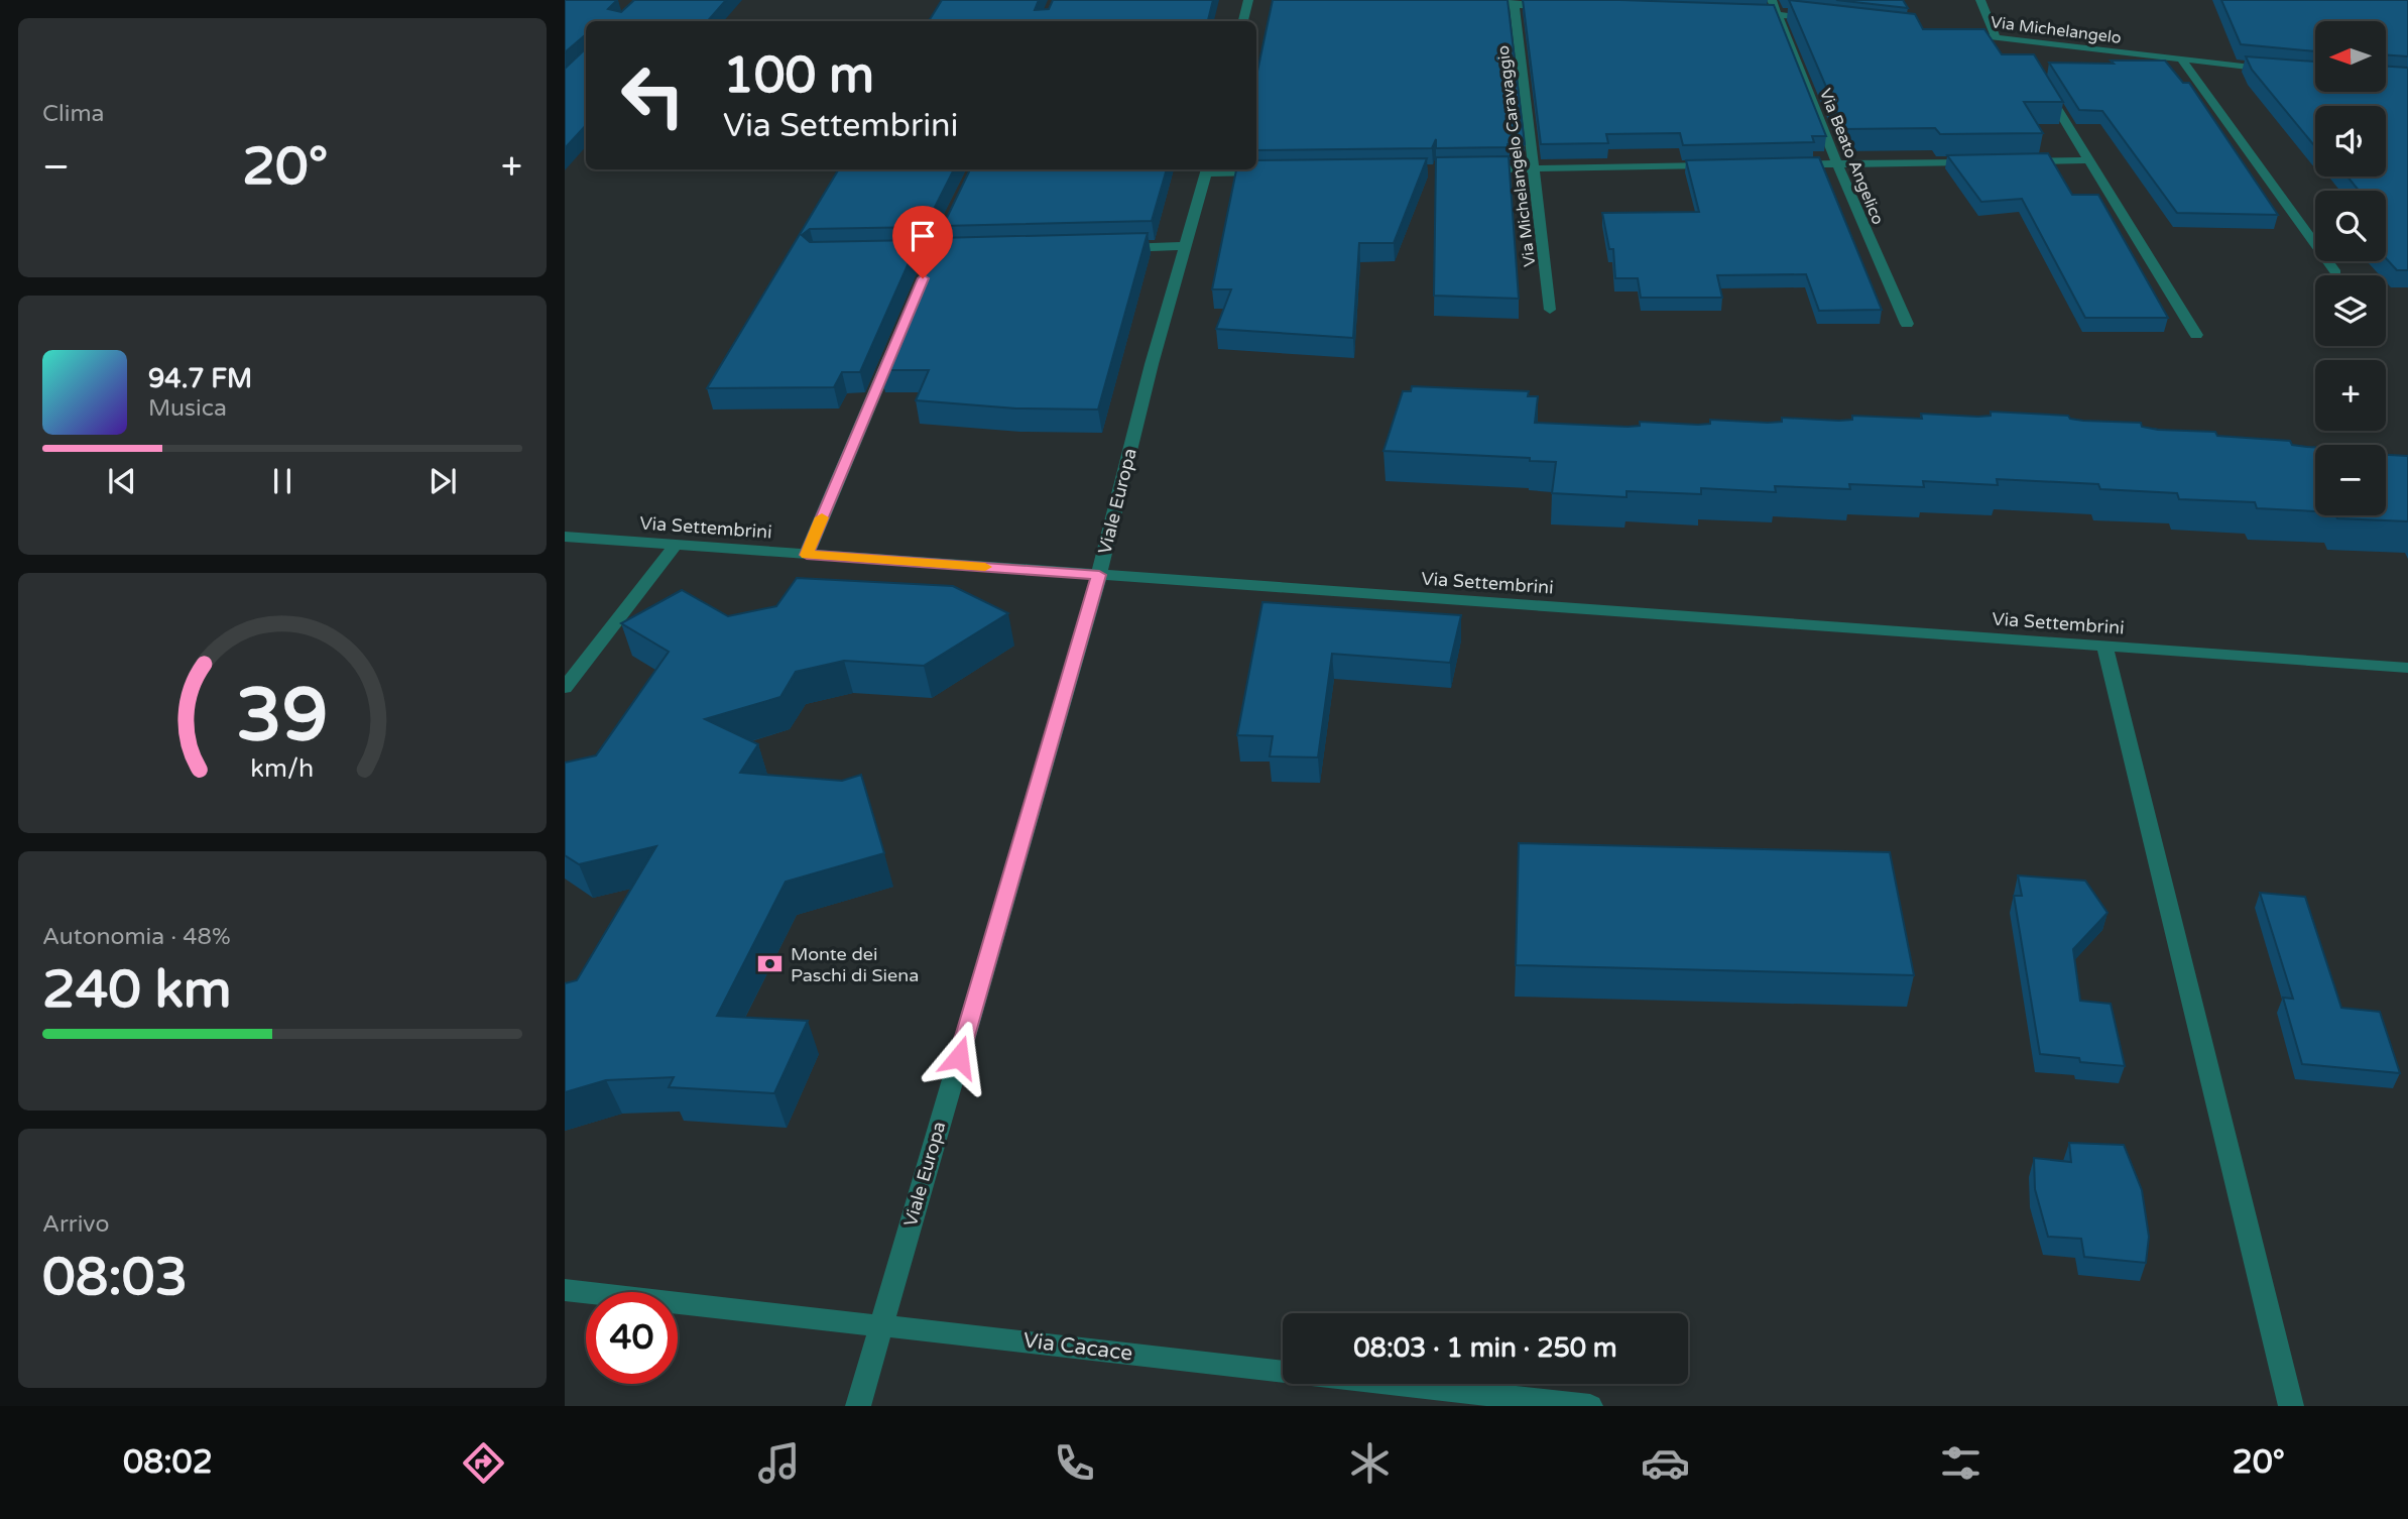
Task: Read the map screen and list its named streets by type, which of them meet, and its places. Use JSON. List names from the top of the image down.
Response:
{
  "streets": {
    "street": [
      "Via Michelangelo",
      "Via Michelangelo Caravaggio",
      "Via Beato Angelico",
      "Viale Europa",
      "Via Settembrini",
      "Via Cacace"
    ]
  },
  "crossings": [
    ["Viale Europa", "Via Settembrini"],
    ["Viale Europa", "Via Cacace"]
  ],
  "places": {
    "bank": ["Monte dei Paschi di Siena"]
  },
  "north": "left",
  "page": {
    "tile": [
      "Clima",
      ["Autonomia · 48%", "240 km"],
      ["Arrivo", "08:03"]
    ],
    "map_buttons": ["+", "−"],
    "turn": ["100 m", "Via Settembrini"],
    "heat": ["−", "20°", "+"],
    "song": ["94.7 FM", "Musica"],
    "limit": "40",
    "trip": "08:03 · 1 min · 250 m",
    "tabs": ["08:02", "20°"],
    "gauge": ["39", "km/h"]
  }
}
